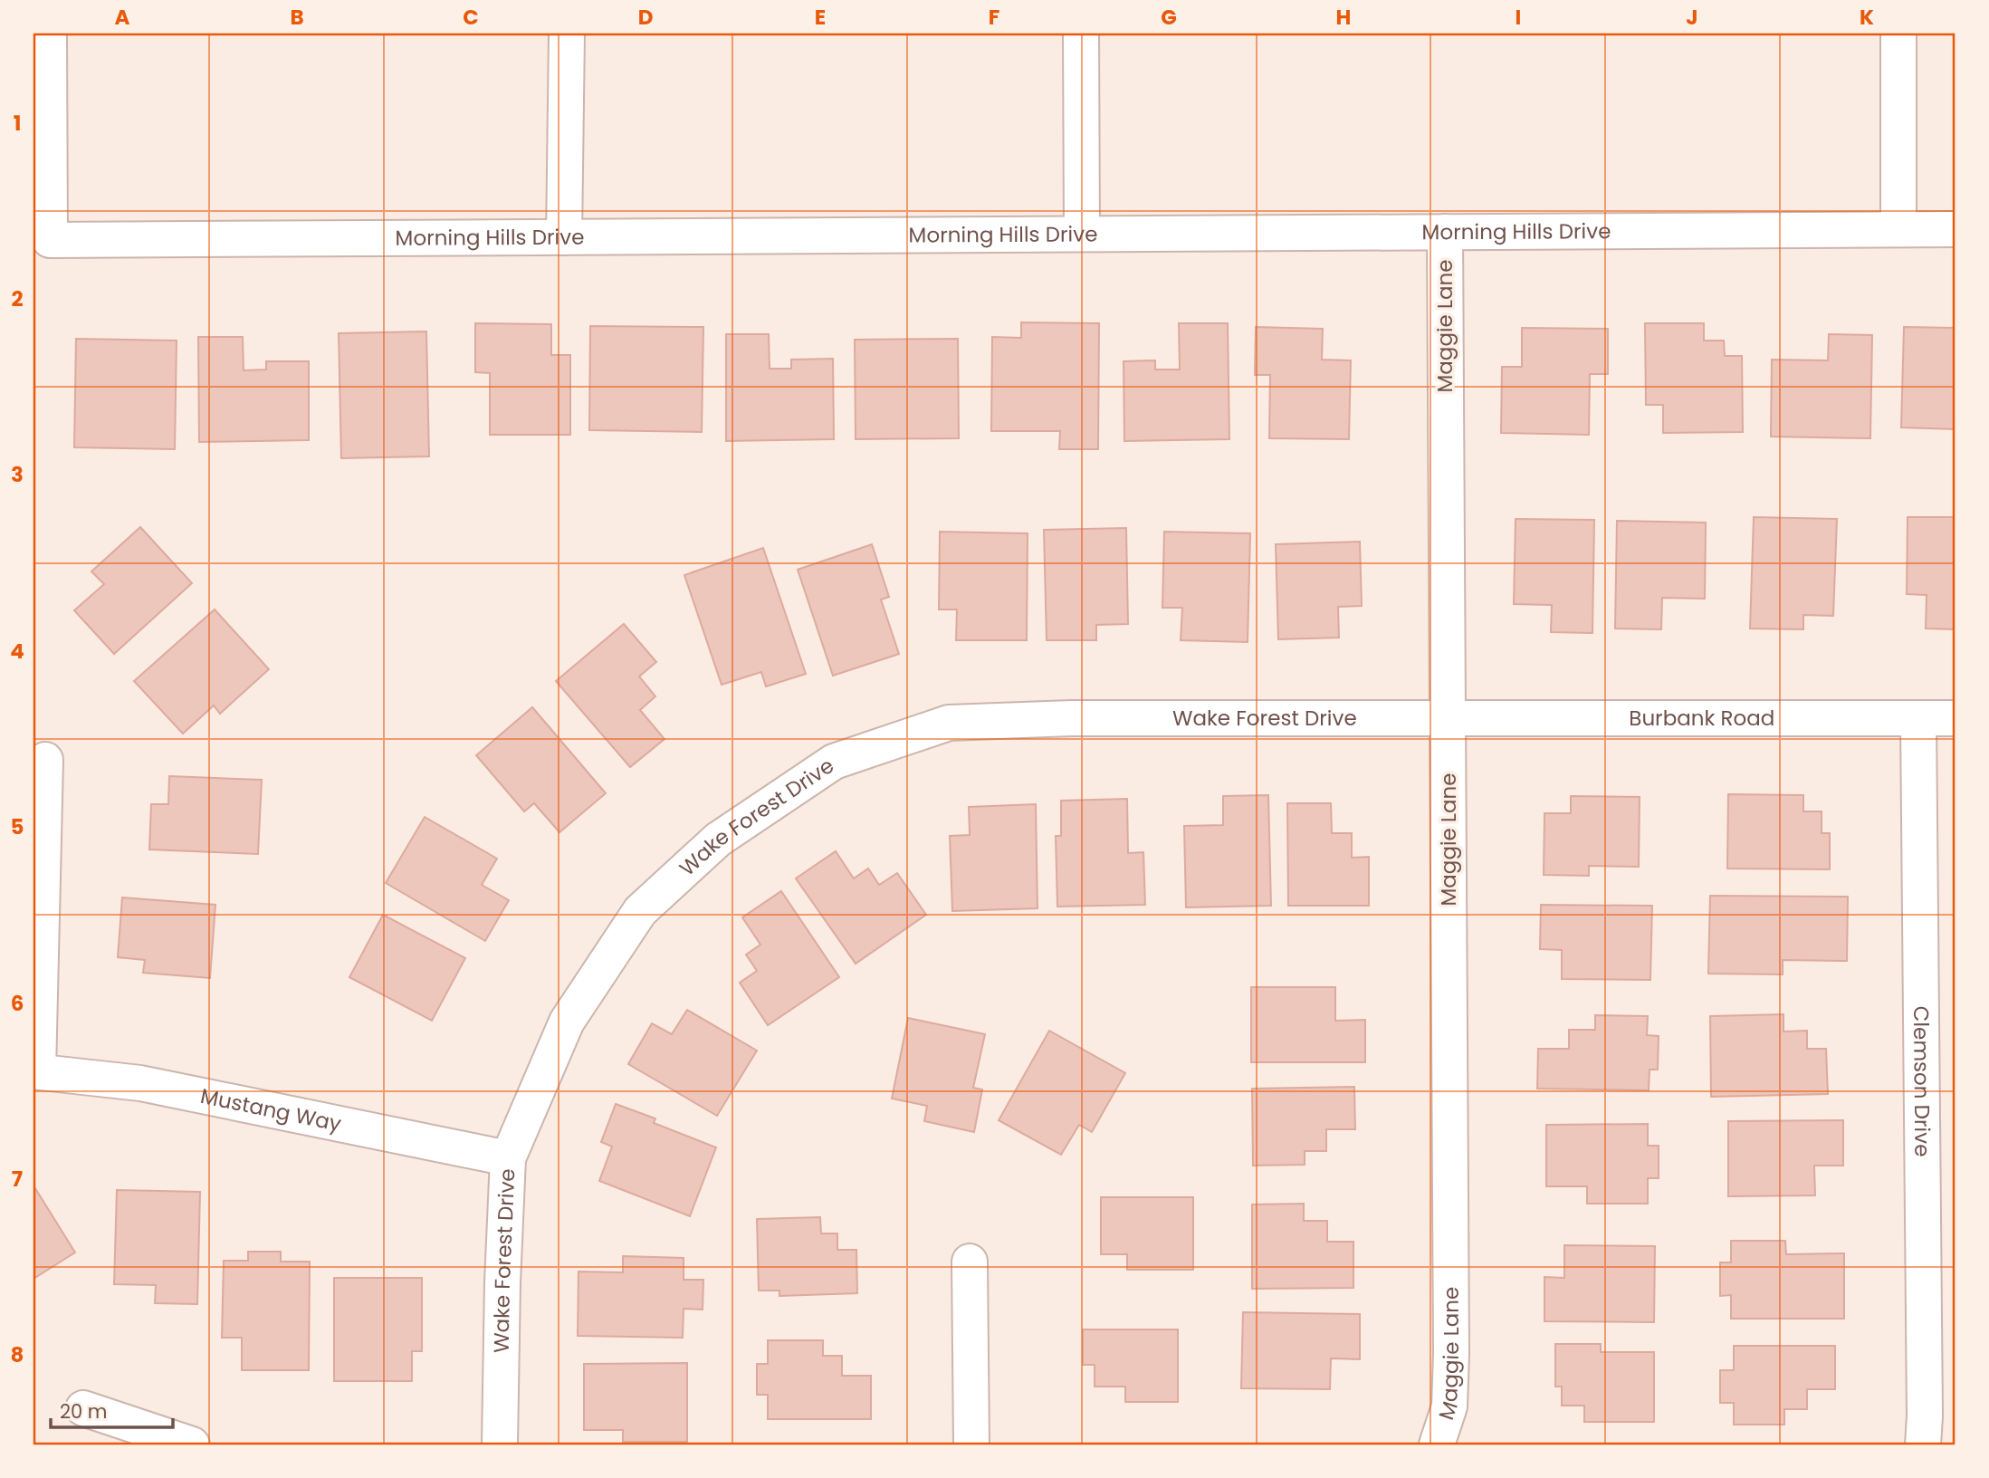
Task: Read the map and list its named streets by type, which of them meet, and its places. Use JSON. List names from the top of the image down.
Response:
{
  "streets": {
    "street": [
      "Morning Hills Drive",
      "Maggie Lane",
      "Wake Forest Drive",
      "Burbank Road",
      "Clemson Drive",
      "Mustang Way"
    ]
  },
  "crossings": [
    ["Morning Hills Drive", "Maggie Lane"],
    ["Maggie Lane", "Wake Forest Drive"],
    ["Maggie Lane", "Burbank Road"],
    ["Wake Forest Drive", "Burbank Road"],
    ["Wake Forest Drive", "Mustang Way"],
    ["Burbank Road", "Clemson Drive"]
  ],
  "scale_bar": "20 m",
  "grid": {
    "columns": [
      "A",
      "B",
      "C",
      "D",
      "E",
      "F",
      "G",
      "H",
      "I",
      "J",
      "K"
    ],
    "rows": [
      "1",
      "2",
      "3",
      "4",
      "5",
      "6",
      "7",
      "8"
    ]
  }
}
